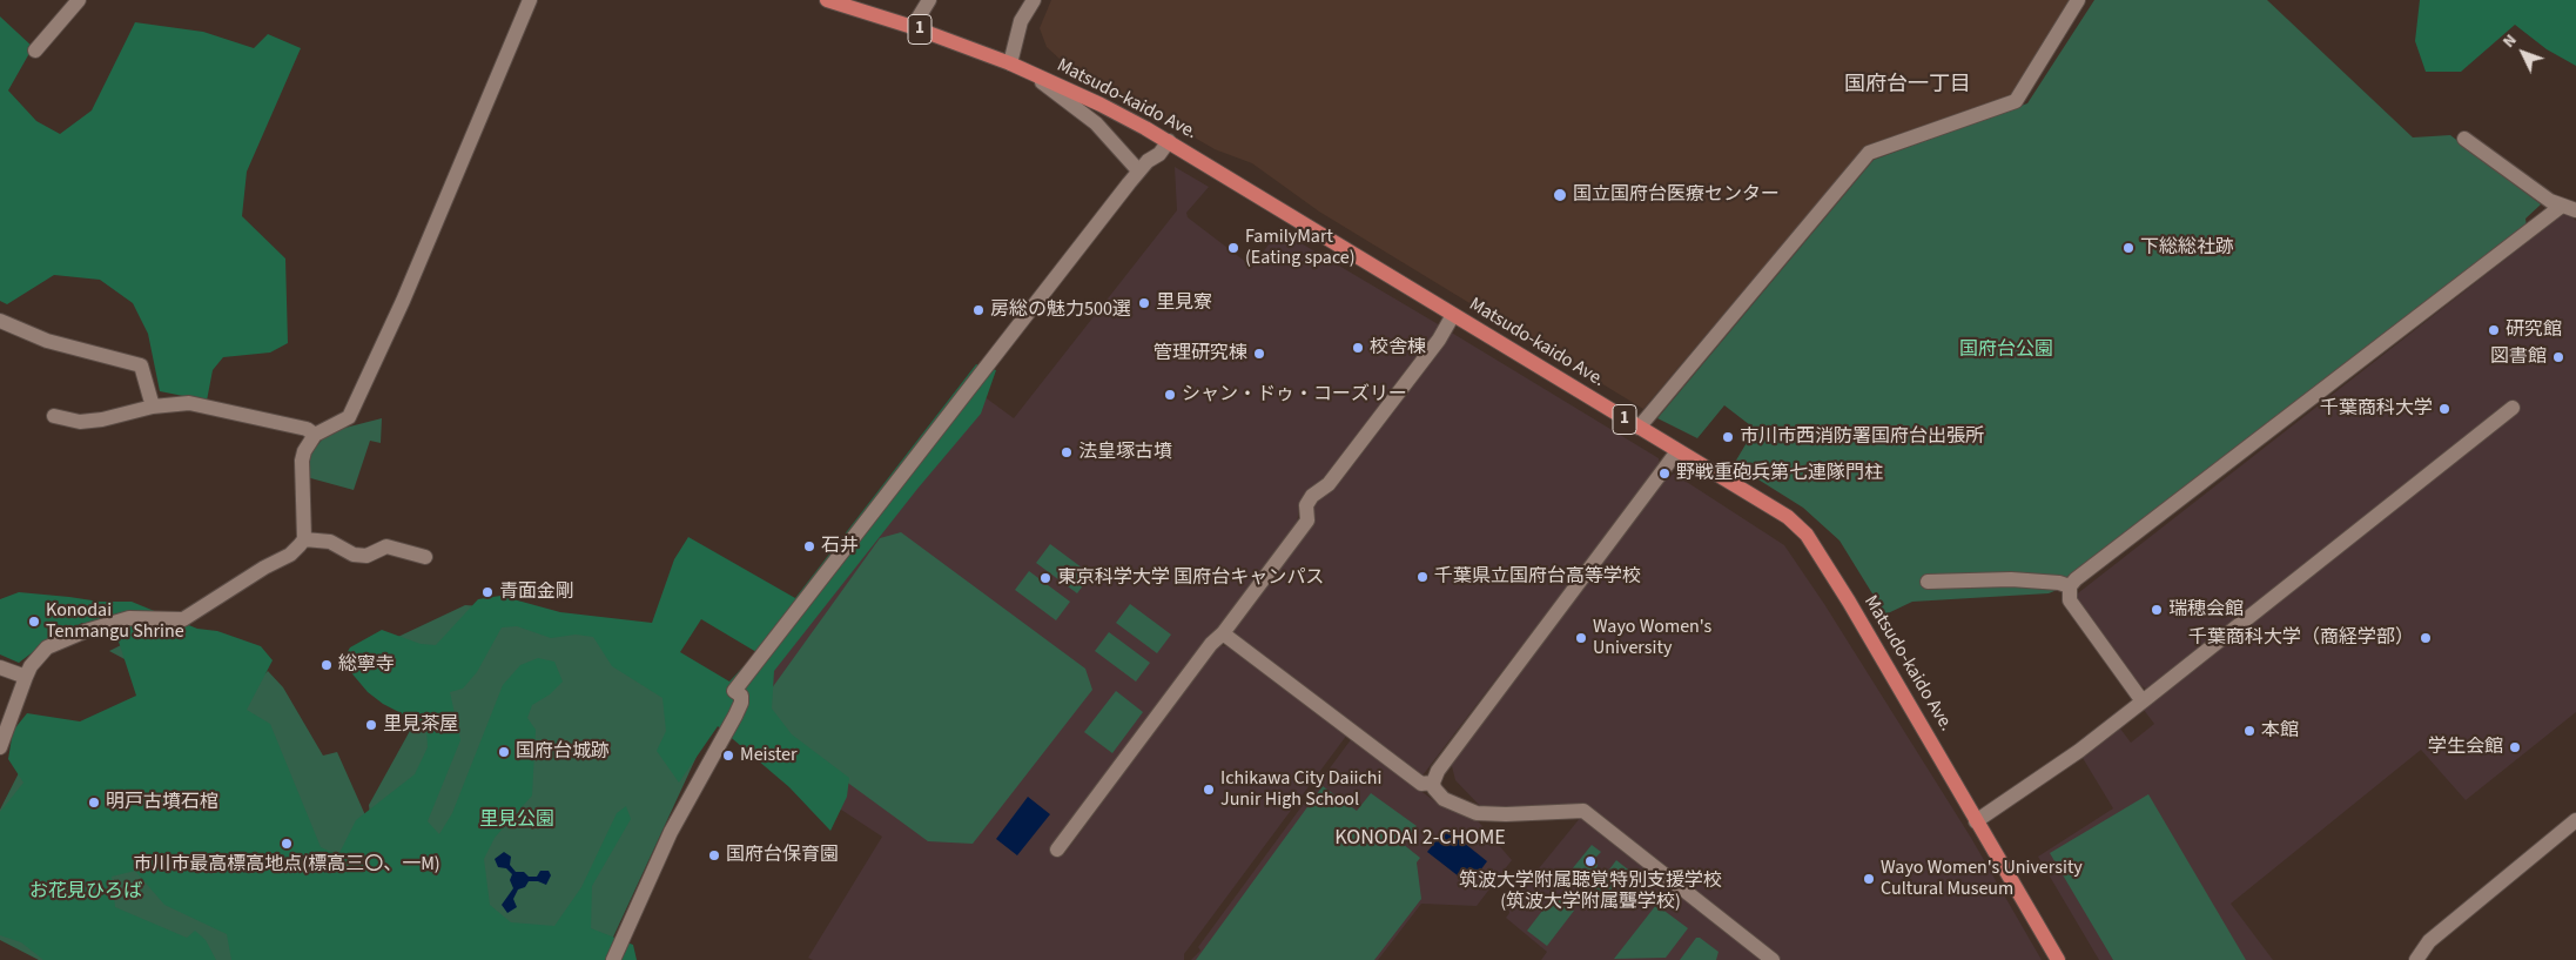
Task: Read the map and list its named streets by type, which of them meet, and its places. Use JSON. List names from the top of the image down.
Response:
{
  "streets": {
    "main road": ["1", "Matsudo-kaido Ave."]
  },
  "districts": ["国府台一丁目", "KONODAI 2-CHOME"],
  "parks": ["国府台公園", "里見公園", "お花見ひろば"],
  "places": [
    "国立国府台医療センター",
    "FamilyMart (Eating space)",
    "下総総社跡",
    "里見寮",
    "房総の魅力500選",
    "研究館",
    "校舎棟",
    "管理研究棟",
    "図書館",
    "シャン・ドゥ・コーズリー",
    "千葉商科大学",
    "市川市西消防署国府台出張所",
    "法皇塚古墳",
    "野戦重砲兵第七連隊門柱",
    "石井",
    "千葉県立国府台高等学校",
    "東京科学大学 国府台キャンパス",
    "青面金剛",
    "瑞穂会館",
    "Konodai Tenmangu Shrine",
    "Wayo Women's University",
    "千葉商科大学（商経学部）",
    "総寧寺",
    "里見茶屋",
    "本館",
    "学生会館",
    "国府台城跡",
    "Meister",
    "Ichikawa City Daiichi Junir High School",
    "明戸古墳石棺",
    "市川市最高標高地点(標高三〇、一M)",
    "国府台保育園",
    "筑波大学附属聴覚特別支援学校 (筑波大学附属聾学校)",
    "Wayo Women's University Cultural Museum"
  ],
  "north": "top left"
}
